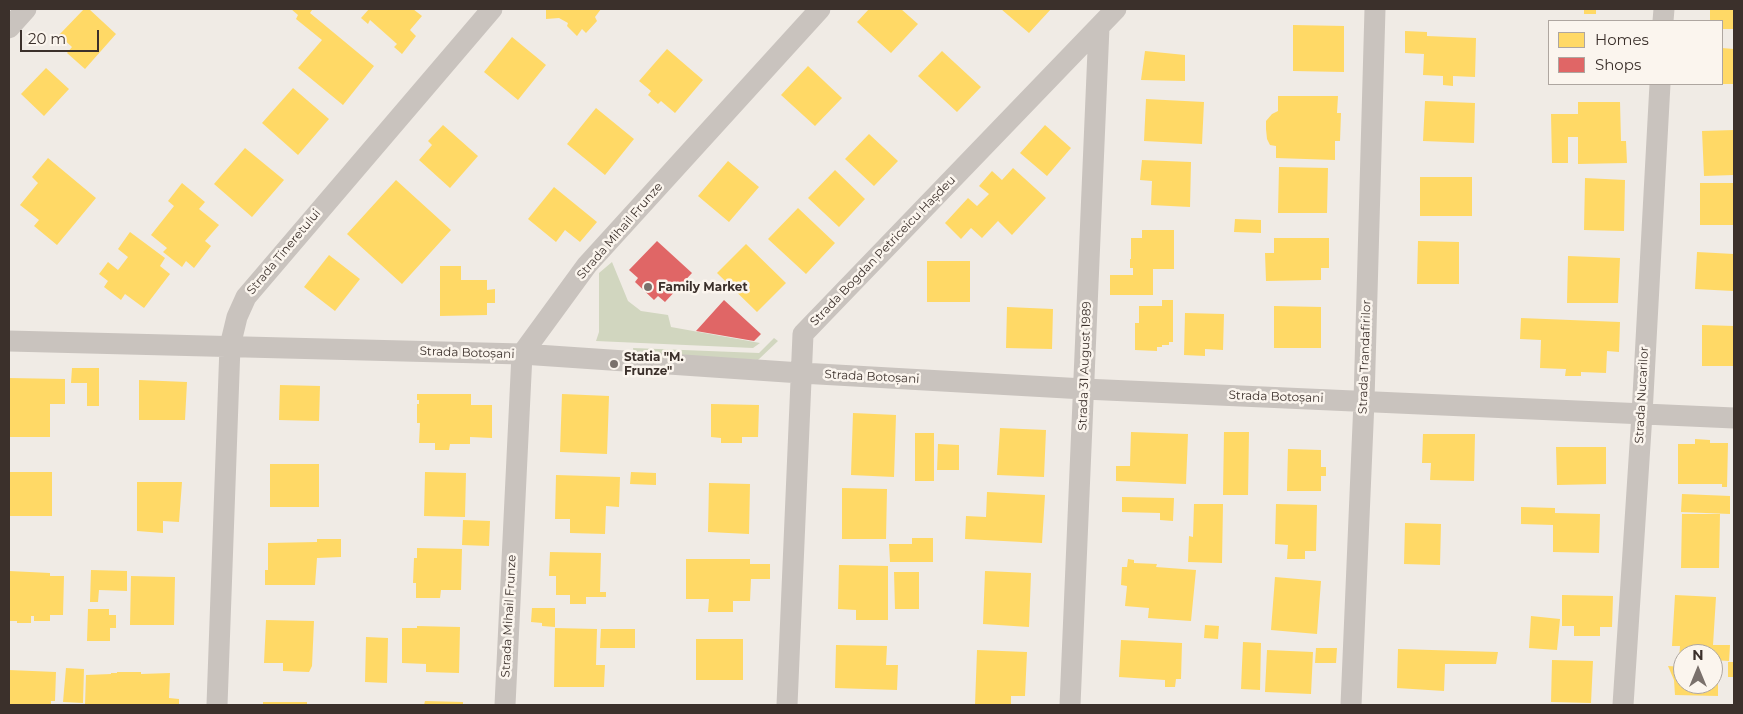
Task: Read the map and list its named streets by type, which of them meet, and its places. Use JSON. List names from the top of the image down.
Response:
{
  "streets": {
    "street": [
      "Strada Mihail Frunze",
      "Strada Bogdan Petriceicu Hașdeu",
      "Strada Tineretului",
      "Strada Botoșani",
      "Strada Trandafirilor",
      "Strada 31 August 1989",
      "Strada Nucarilor"
    ]
  },
  "crossings": [
    ["Strada Mihail Frunze", "Strada Botoșani"],
    ["Strada Bogdan Petriceicu Hașdeu", "Strada Botoșani"],
    ["Strada Bogdan Petriceicu Hașdeu", "Strada 31 August 1989"],
    ["Strada Tineretului", "Strada Botoșani"],
    ["Strada Botoșani", "Strada Trandafirilor"],
    ["Strada Botoșani", "Strada 31 August 1989"],
    ["Strada Botoșani", "Strada Nucarilor"]
  ],
  "places": ["Family Market", "Statia \"M. Frunze\""],
  "legend": ["Homes", "Shops"],
  "scale_bar": "20 m",
  "north": "top"
}
